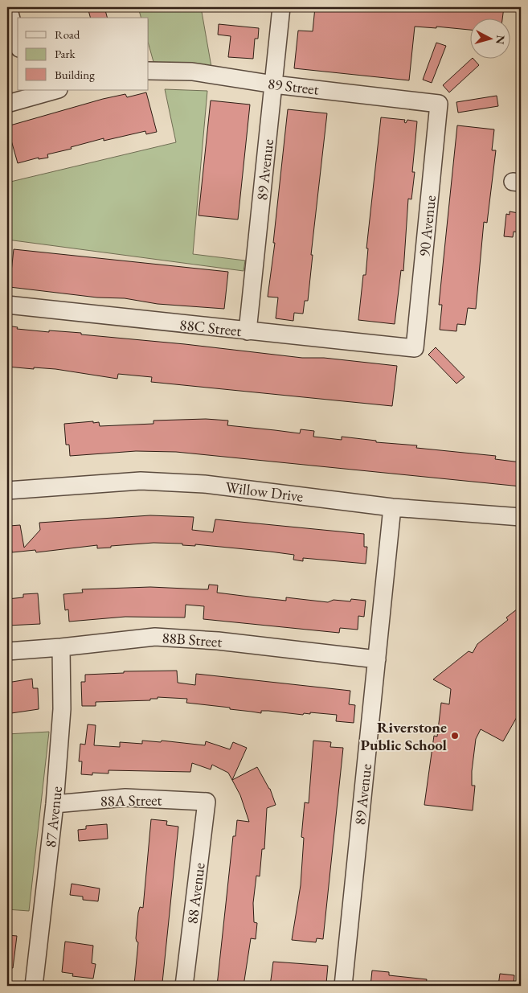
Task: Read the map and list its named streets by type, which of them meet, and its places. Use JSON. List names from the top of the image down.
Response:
{
  "streets": {
    "street": [
      "89 Street",
      "89 Avenue",
      "90 Avenue",
      "88C Street",
      "Willow Drive",
      "88B Street",
      "88A Street",
      "87 Avenue",
      "88 Avenue"
    ]
  },
  "crossings": [
    ["89 Street", "89 Avenue"],
    ["89 Street", "90 Avenue"],
    ["89 Avenue", "88C Street"],
    ["89 Avenue", "Willow Drive"],
    ["89 Avenue", "88B Street"],
    ["90 Avenue", "88C Street"],
    ["88B Street", "87 Avenue"],
    ["88A Street", "87 Avenue"],
    ["88A Street", "88 Avenue"]
  ],
  "places": ["Riverstone Public School"],
  "legend": ["Road", "Park", "Building"],
  "north": "right"
}
